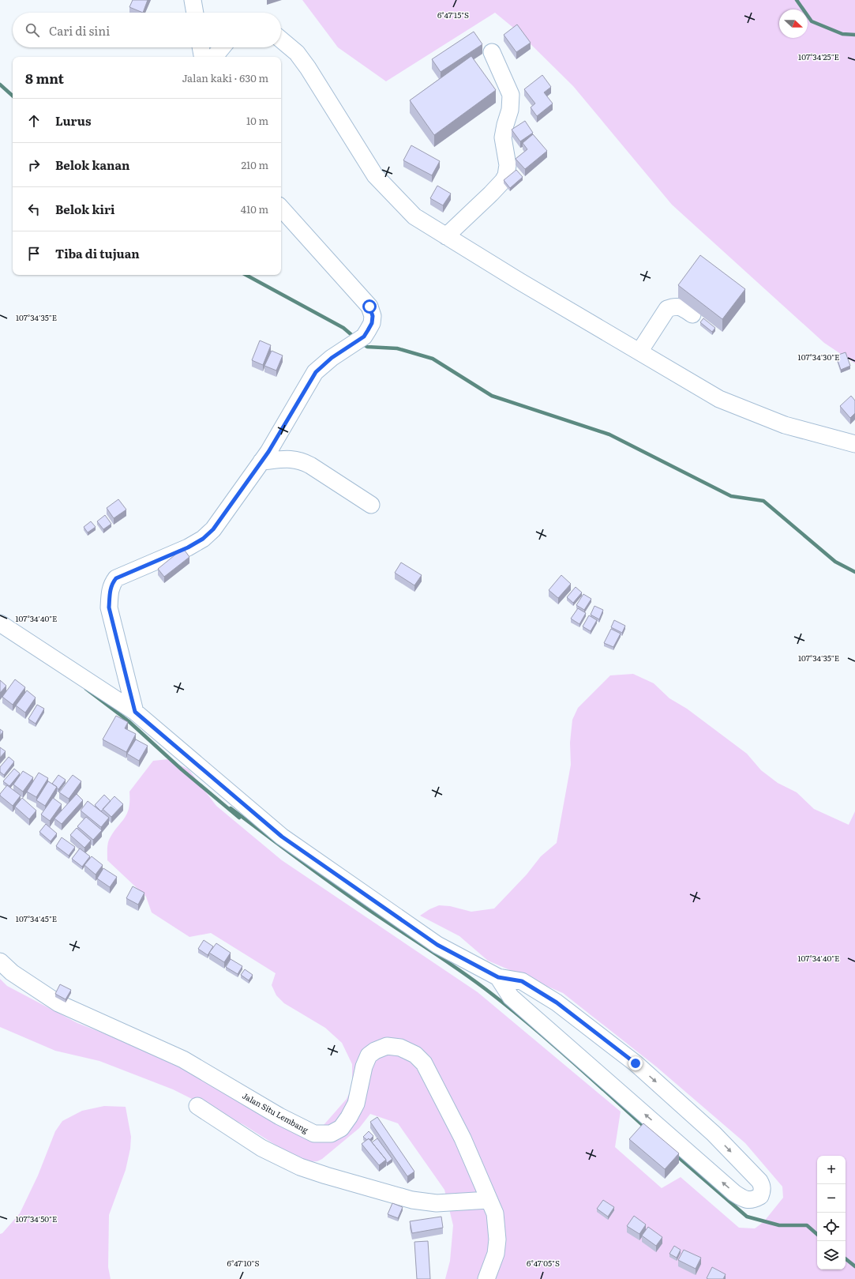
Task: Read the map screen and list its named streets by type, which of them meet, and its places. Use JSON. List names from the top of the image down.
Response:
{
  "streets": {
    "street": ["Jalan Situ Lembang"]
  },
  "north": "right",
  "page": {
    "search": "Cari di sini",
    "heading": ["8 mnt", "Jalan kaki · 630 m"],
    "list": [
      ["Lurus", "10 m"],
      ["Belok kanan", "210 m"],
      ["Belok kiri", "410 m"],
      "Tiba di tujuan"
    ],
    "map_buttons": ["+", "−"]
  },
  "coordinates": [
    "6°47'15\"S",
    "107°34'25\"E",
    "107°34'35\"E",
    "107°34'30\"E",
    "107°34'40\"E",
    "107°34'45\"E",
    "107°34'50\"E",
    "6°47'10\"S",
    "6°47'05\"S"
  ]
}
